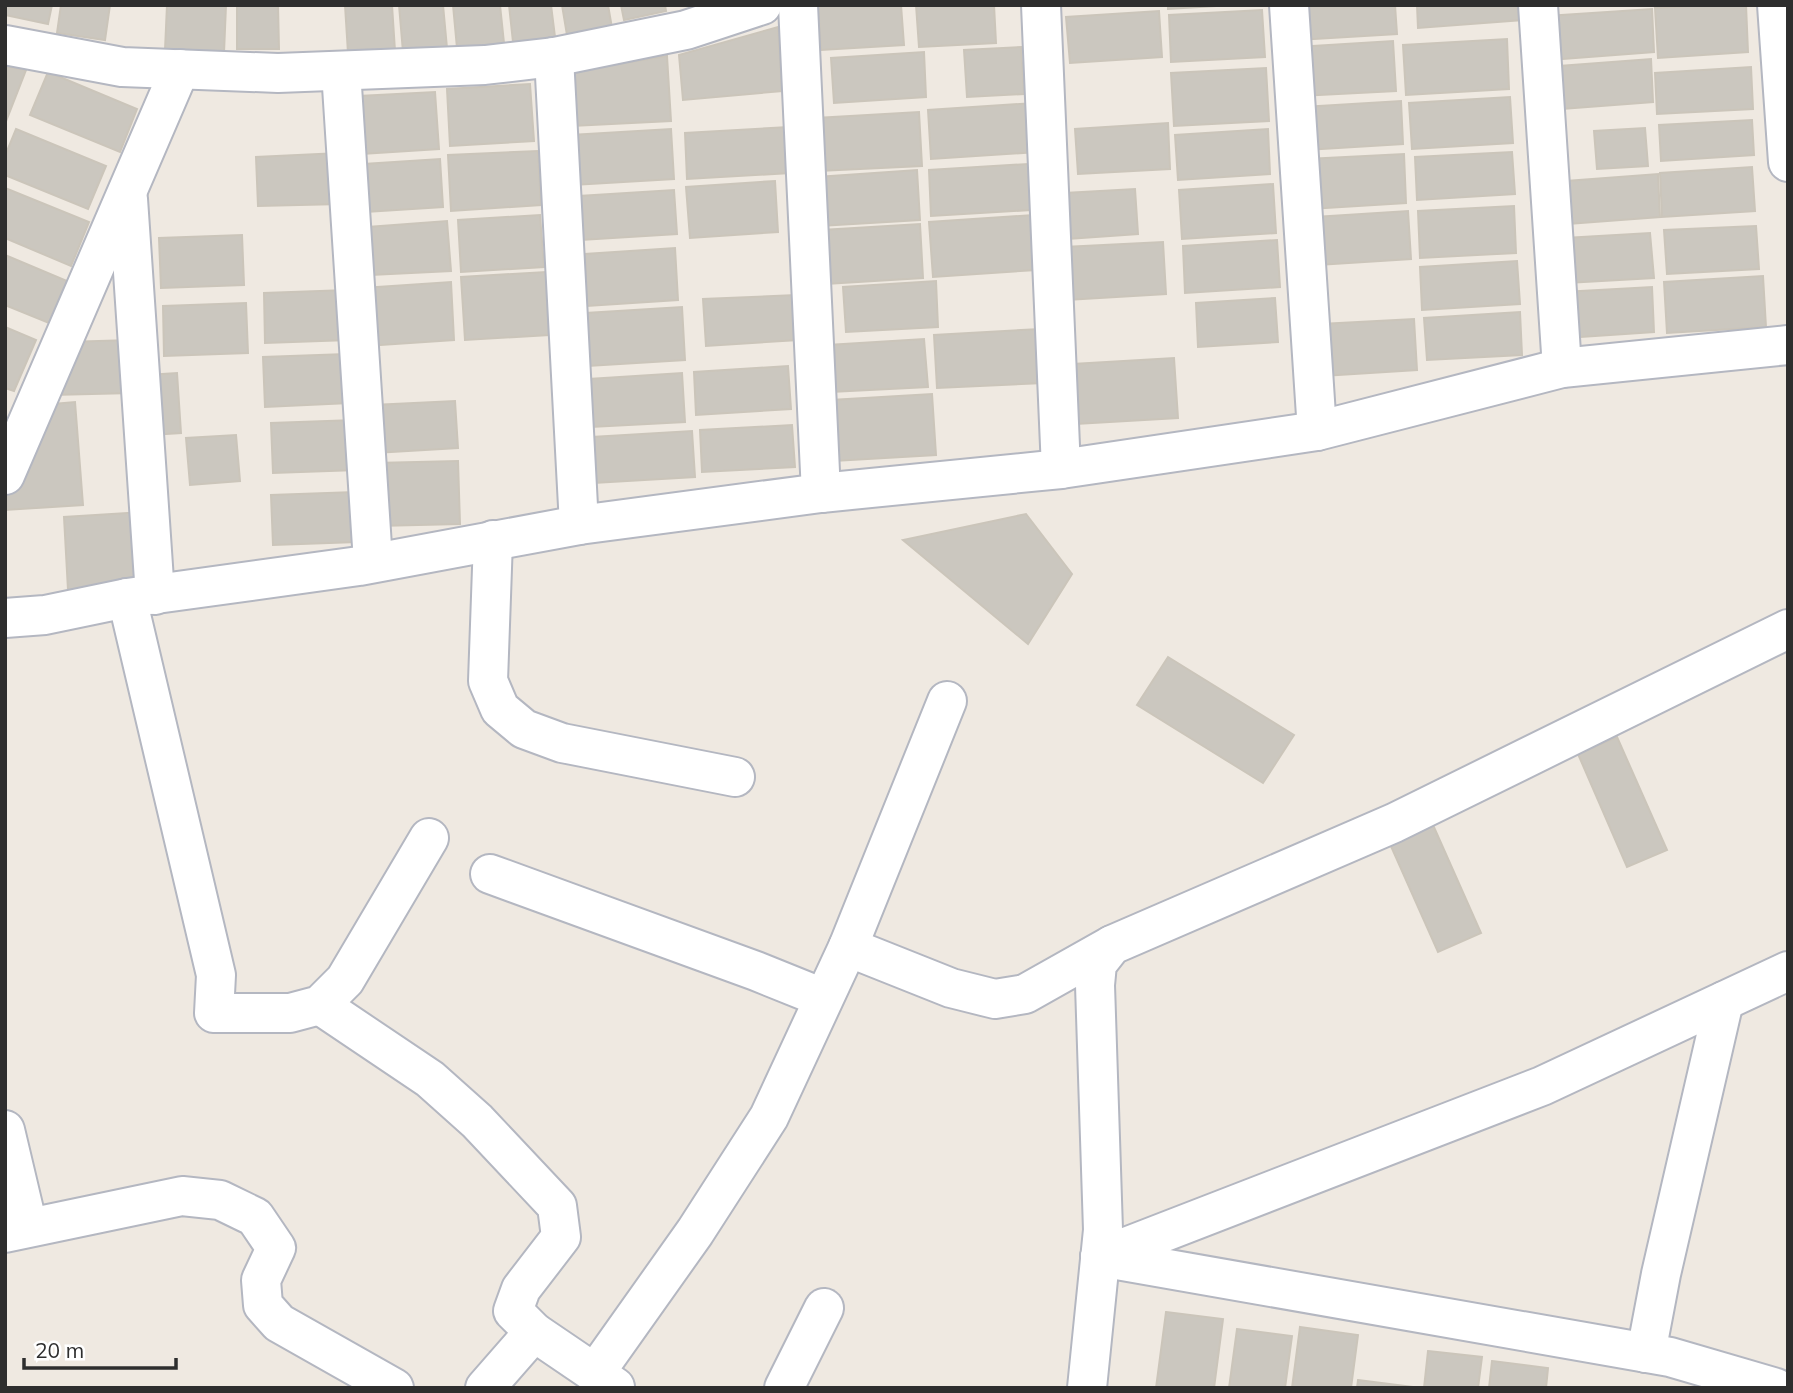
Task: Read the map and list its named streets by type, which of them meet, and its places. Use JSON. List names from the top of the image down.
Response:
{
  "scale_bar": "20 m"
}
